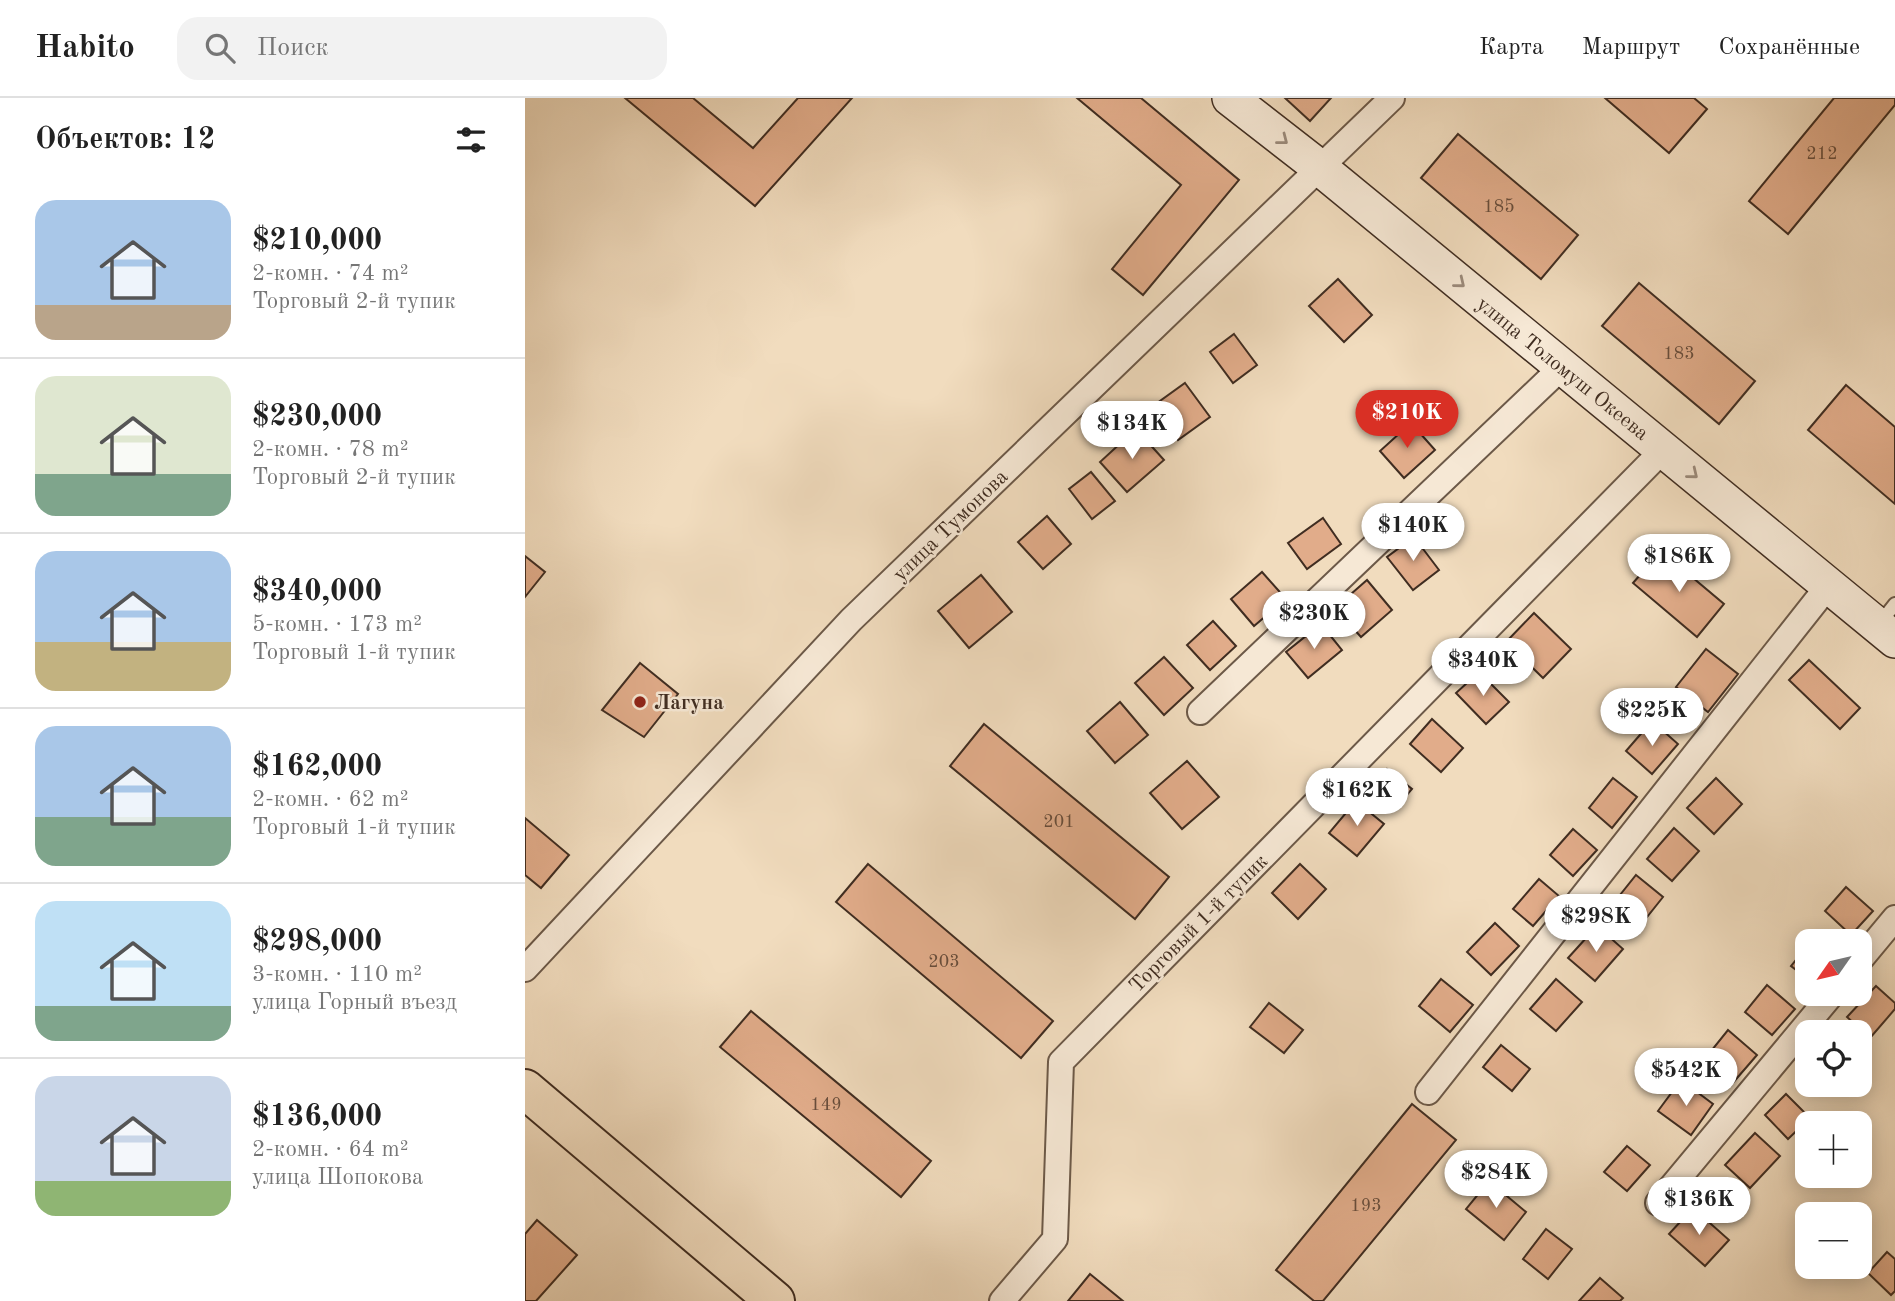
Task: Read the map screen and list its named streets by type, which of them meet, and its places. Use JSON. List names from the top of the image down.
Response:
{
  "streets": {
    "street": ["улица Толомуш Океева", "улица Тумонова", "Торговый 1-й тупик"]
  },
  "crossings": [
    ["улица Толомуш Океева", "улица Тумонова"],
    ["улица Толомуш Океева", "Торговый 1-й тупик"]
  ],
  "one_way": ["улица Толомуш Океева"],
  "places": ["Лагуна"],
  "house_numbers": [
    "212",
    "185",
    "183",
    "201",
    "203",
    "149",
    "193"
  ],
  "north": "bottom left",
  "page": {
    "header": "Habito",
    "search": "Поиск",
    "nav": ["Карта", "Маршрут", "Сохранённые"],
    "heading": "Объектов: 12",
    "list": [
      {
        "name": "$210,000",
        "note": "2-комн. · 74 m² · Торговый 2-й тупик"
      },
      {
        "name": "$230,000",
        "note": "2-комн. · 78 m² · Торговый 2-й тупик"
      },
      {
        "name": "$340,000",
        "note": "5-комн. · 173 m² · Торговый 1-й тупик"
      },
      {
        "name": "$162,000",
        "note": "2-комн. · 62 m² · Торговый 1-й тупик"
      },
      {
        "name": "$298,000",
        "note": "3-комн. · 110 m² · улица Горный въезд"
      },
      {
        "name": "$136,000",
        "note": "2-комн. · 64 m² · улица Шопокова"
      }
    ],
    "price": [
      "$210K",
      "$134K",
      "$140K",
      "$186K",
      "$230K",
      "$340K",
      "$225K",
      "$162K",
      "$298K",
      "$542K",
      "$284K",
      "$136K"
    ],
    "map_buttons": ["+", "−"]
  }
}
